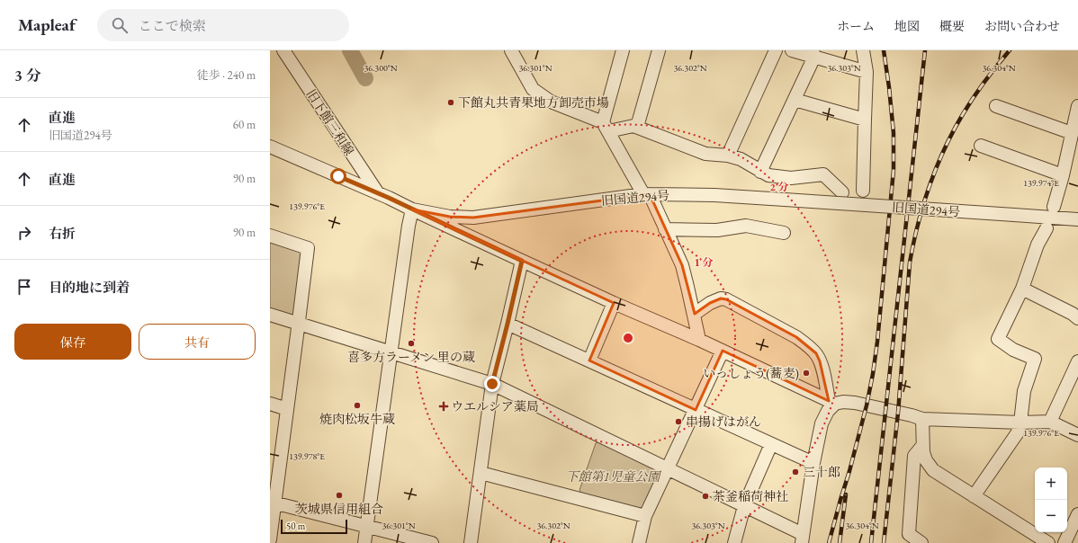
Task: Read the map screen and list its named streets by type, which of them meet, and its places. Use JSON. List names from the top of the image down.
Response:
{
  "streets": {
    "street": ["旧下館三和線", "旧国道294号"]
  },
  "crossings": [
    ["旧下館三和線", "旧国道294号"]
  ],
  "parks": ["下館第1児童公園"],
  "places": {
    "other": [
      "下館丸共青果地方卸売市場",
      "喜多方ラーメン 里の蔵",
      "いっしょう(蕎麦)",
      "焼肉松坂牛蔵",
      "串揚げはがん",
      "三十郎",
      "茨城県信用組合",
      "茶釜稲荷神社"
    ],
    "health": ["ウエルシア薬局"]
  },
  "scale_bar": "50 m",
  "page": {
    "header": "Mapleaf",
    "search": "ここで検索",
    "nav": [
      "ホーム",
      "地図",
      "概要",
      "お問い合わせ"
    ],
    "heading": ["3 分", "徒歩 · 240 m"],
    "list": [
      ["直進", "旧国道294号", "60 m"],
      ["直進", "90 m"],
      ["右折", "90 m"],
      "目的地に到着"
    ],
    "buttons": ["保存", "共有"],
    "map_buttons": ["+", "−"],
    "scale": "50 m"
  },
  "coordinates": [
    "36.300°N",
    "36.301°N",
    "36.302°N",
    "36.303°N",
    "36.304°N",
    "139.974°E",
    "139.976°E",
    "139.978°E"
  ],
  "rings": ["2 分", "1 分"]
}
